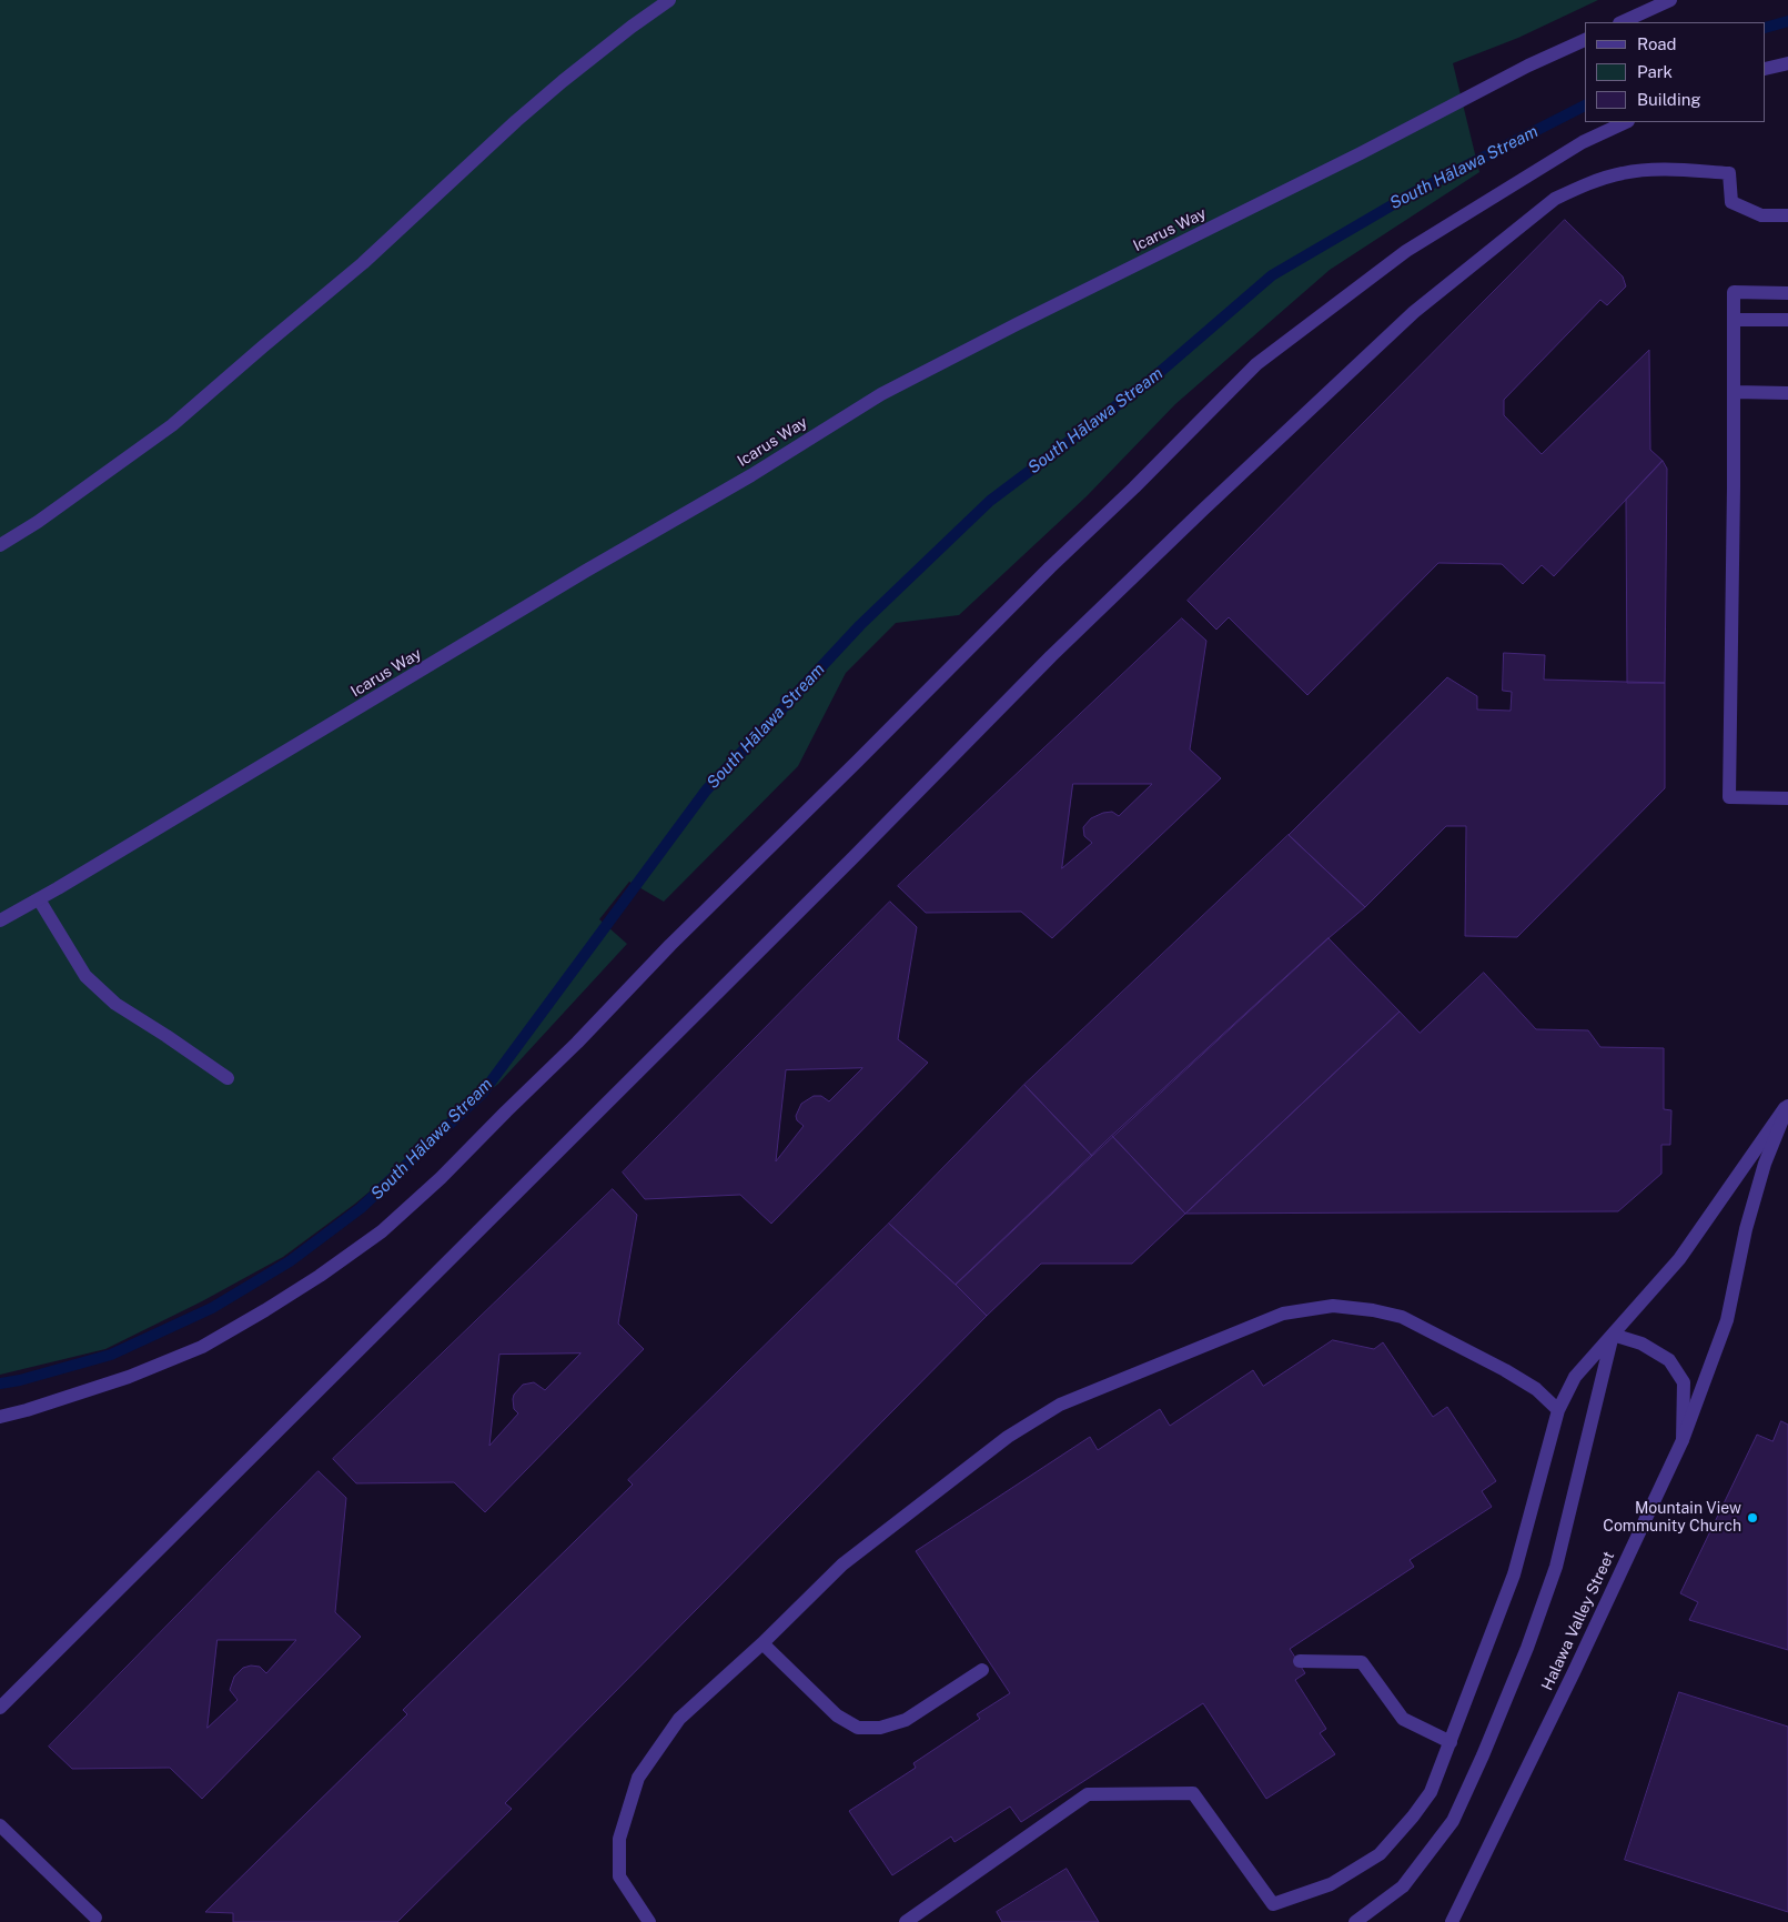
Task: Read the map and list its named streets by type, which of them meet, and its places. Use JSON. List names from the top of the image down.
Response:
{
  "streets": {
    "street": ["Icarus Way", "Halawa Valley Street"]
  },
  "water": ["South Hālawa Stream"],
  "places": ["Mountain View Community Church"],
  "legend": ["Road", "Park", "Building"]
}
